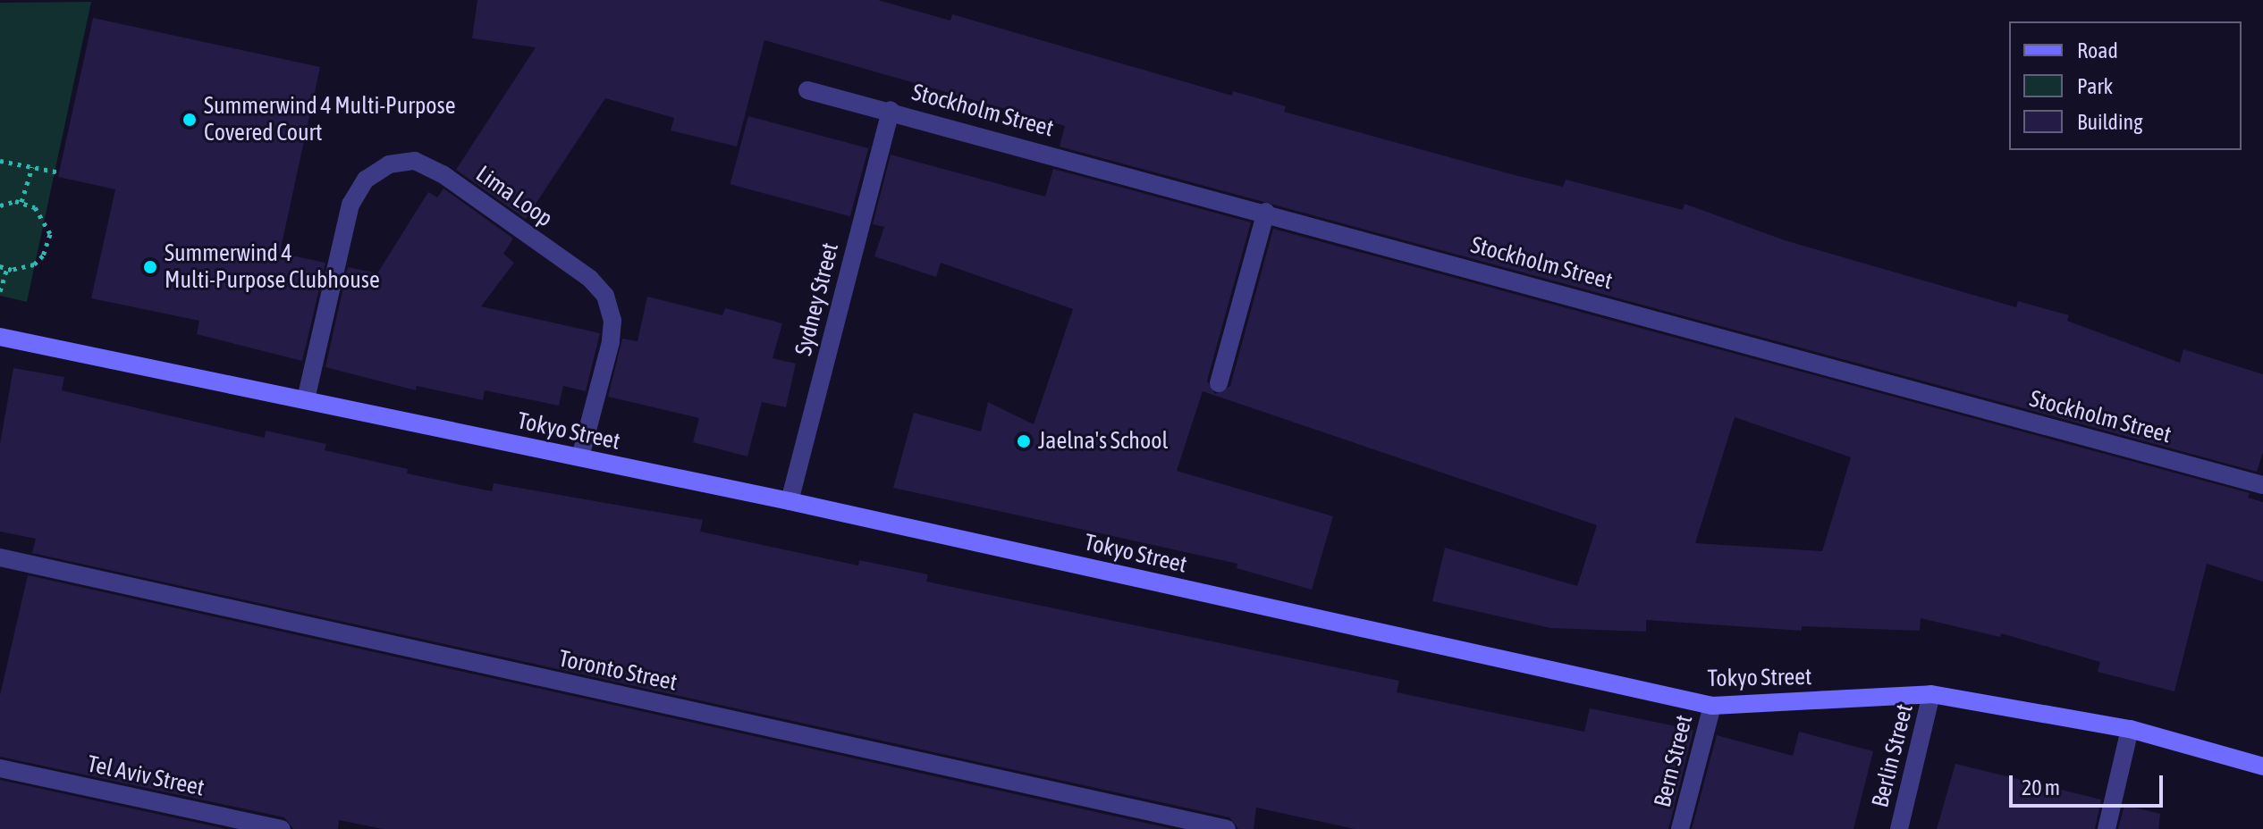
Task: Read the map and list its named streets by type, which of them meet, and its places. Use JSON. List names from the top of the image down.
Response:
{
  "streets": {
    "street": [
      "Stockholm Street",
      "Lima Loop",
      "Sydney Street",
      "Tokyo Street",
      "Toronto Street",
      "Berlin Street",
      "Bern Street",
      "Tel Aviv Street"
    ]
  },
  "crossings": [
    ["Stockholm Street", "Sydney Street"],
    ["Lima Loop", "Tokyo Street"],
    ["Sydney Street", "Tokyo Street"],
    ["Tokyo Street", "Berlin Street"],
    ["Tokyo Street", "Bern Street"]
  ],
  "places": ["Summerwind 4 Multi-Purpose Covered Court", "Summerwind 4 Multi-Purpose Clubhouse", "Jaelna's School"],
  "legend": ["Road", "Park", "Building"],
  "scale_bar": "20 m"
}
